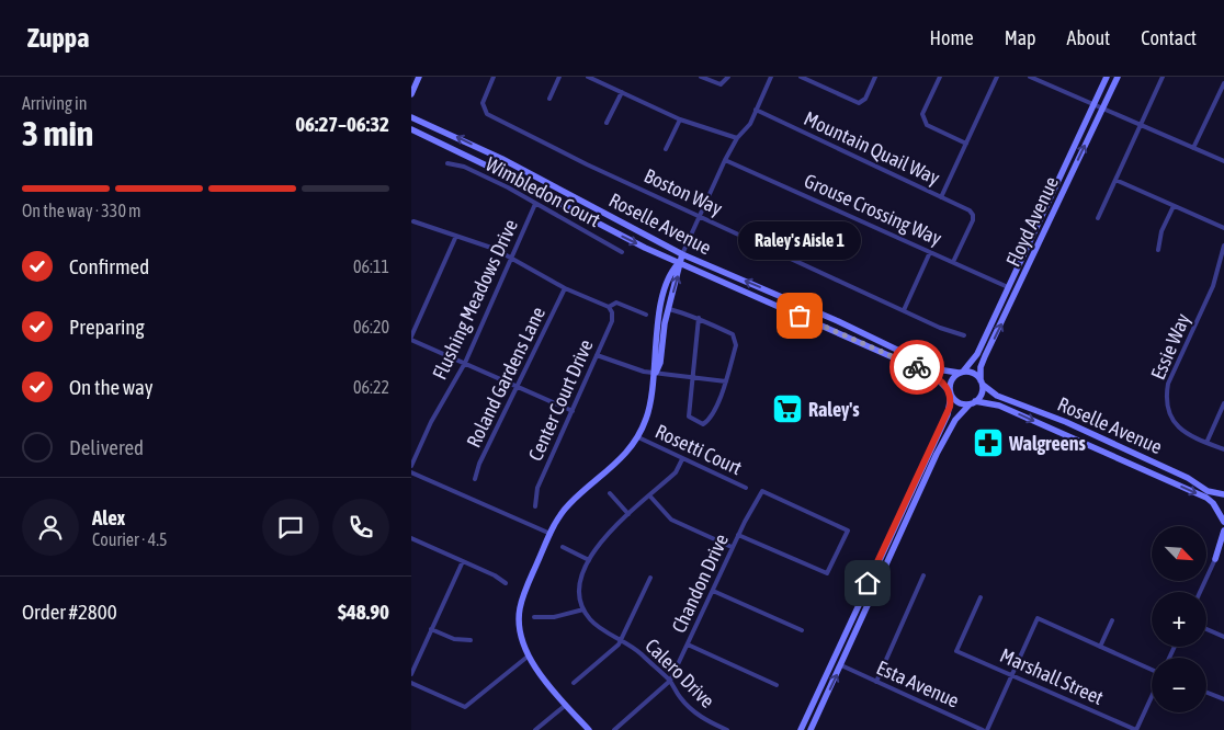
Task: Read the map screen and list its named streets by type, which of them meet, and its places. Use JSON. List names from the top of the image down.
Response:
{
  "streets": {
    "street": [
      "Mountain Quail Way",
      "Wimbledon Court",
      "Boston Way",
      "Grouse Crossing Way",
      "Floyd Avenue",
      "Roselle Avenue",
      "Flushing Meadows Drive",
      "Essie Way",
      "Roland Gardens Lane",
      "Center Court Drive",
      "Rosetti Court",
      "Chandon Drive",
      "Calero Drive",
      "Marshall Street",
      "Esta Avenue"
    ]
  },
  "crossings": [
    ["Mountain Quail Way", "Grouse Crossing Way"],
    ["Wimbledon Court", "Flushing Meadows Drive"],
    ["Grouse Crossing Way", "Floyd Avenue"],
    ["Floyd Avenue", "Roselle Avenue"],
    ["Chandon Drive", "Calero Drive"]
  ],
  "places": {
    "other": ["Raley's Aisle 1"],
    "supermarket": ["Raley's"],
    "pharmacy": ["Walgreens"]
  },
  "north": "bottom right",
  "page": {
    "header": "Zuppa",
    "nav": [
      "Home",
      "Map",
      "About",
      "Contact"
    ],
    "heading": ["3 min", "Arriving in", "06:27–06:32"],
    "panel": [
      "Alex",
      "Courier · 4.5",
      "Order #2800",
      "$48.90"
    ],
    "bar": "On the way · 330 m",
    "bubble": "Raley's Aisle 1",
    "list": [
      ["Confirmed", "06:11"],
      ["Preparing", "06:20"],
      ["On the way", "06:22"],
      "Delivered"
    ],
    "map_buttons": ["+", "−"]
  }
}
